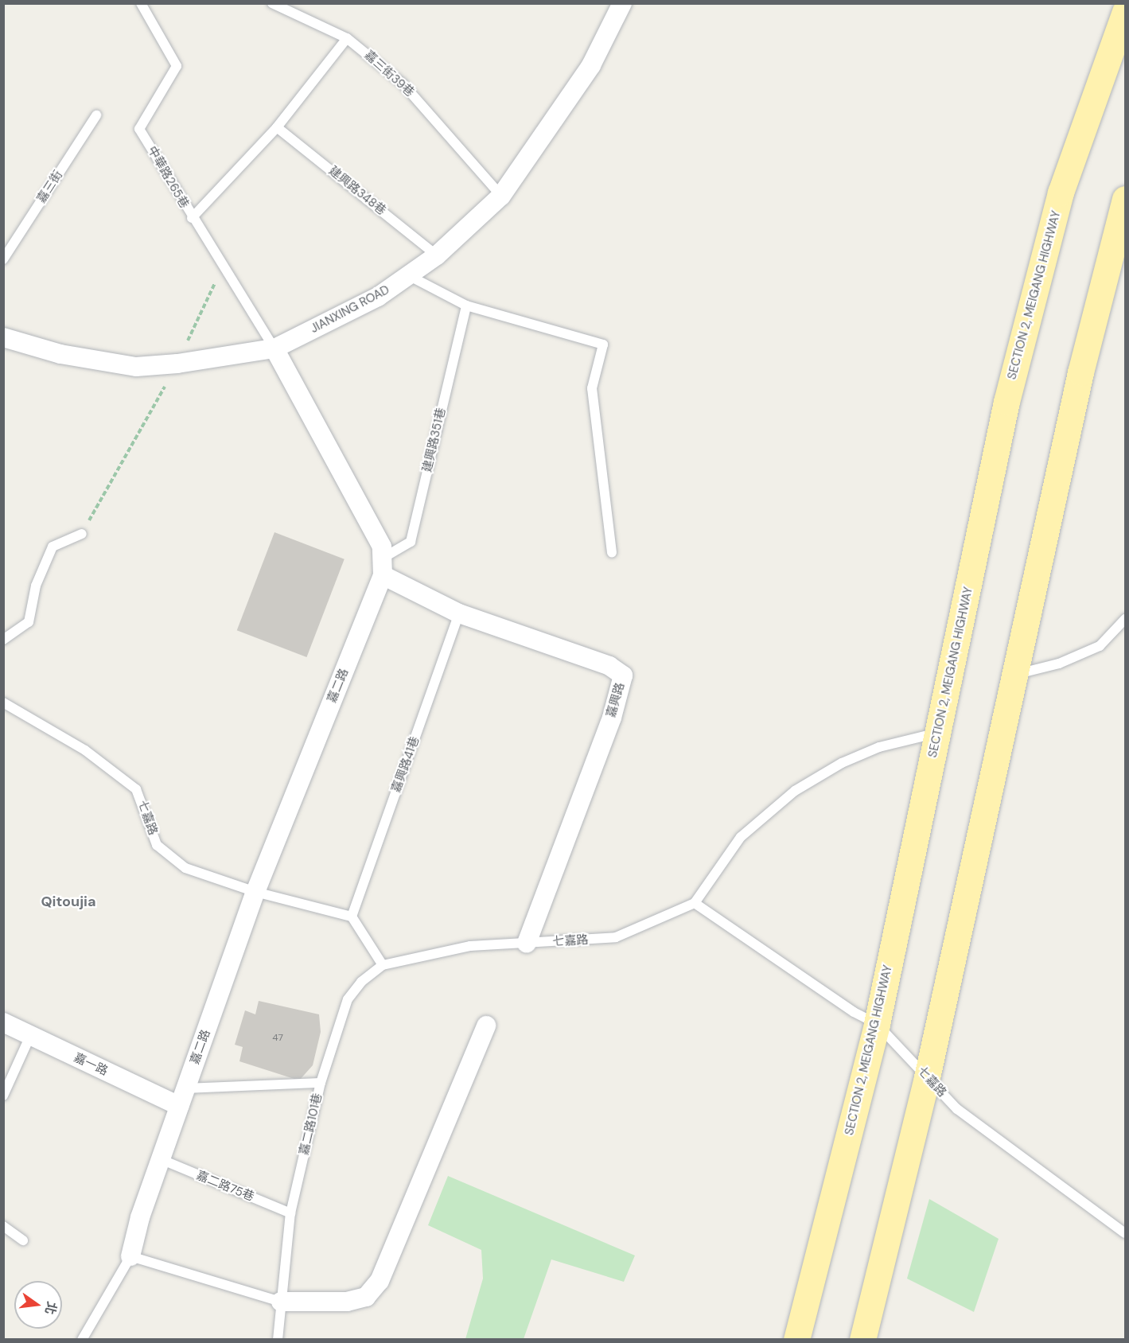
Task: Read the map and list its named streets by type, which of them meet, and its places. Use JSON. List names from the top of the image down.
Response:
{
  "streets": {
    "main road": ["SECTION 2, MEIGANG HIGHWAY"],
    "street": [
      "JIANXING ROAD",
      "嘉二路",
      "嘉興路",
      "嘉一路"
    ],
    "lane": [
      "嘉三街39巷",
      "中華路265巷",
      "嘉三街",
      "建興路348巷",
      "建興路351巷",
      "嘉興路41巷",
      "七嘉路",
      "嘉二路101巷",
      "嘉二路75巷"
    ]
  },
  "crossings": [
    ["嘉三街39巷", "JIANXING ROAD"],
    ["中華路265巷", "JIANXING ROAD"],
    ["建興路348巷", "JIANXING ROAD"],
    ["SECTION 2, MEIGANG HIGHWAY", "七嘉路"],
    ["建興路351巷", "嘉二路"],
    ["建興路351巷", "嘉興路"],
    ["嘉二路", "嘉興路"],
    ["嘉二路", "七嘉路"],
    ["嘉二路", "嘉一路"],
    ["嘉二路", "嘉二路75巷"],
    ["嘉興路", "嘉興路41巷"],
    ["嘉興路", "七嘉路"],
    ["嘉興路41巷", "七嘉路"],
    ["七嘉路", "嘉二路101巷"],
    ["嘉二路101巷", "嘉二路75巷"]
  ],
  "districts": ["Qitoujia"],
  "house_numbers": ["47"],
  "north": "right"
}
